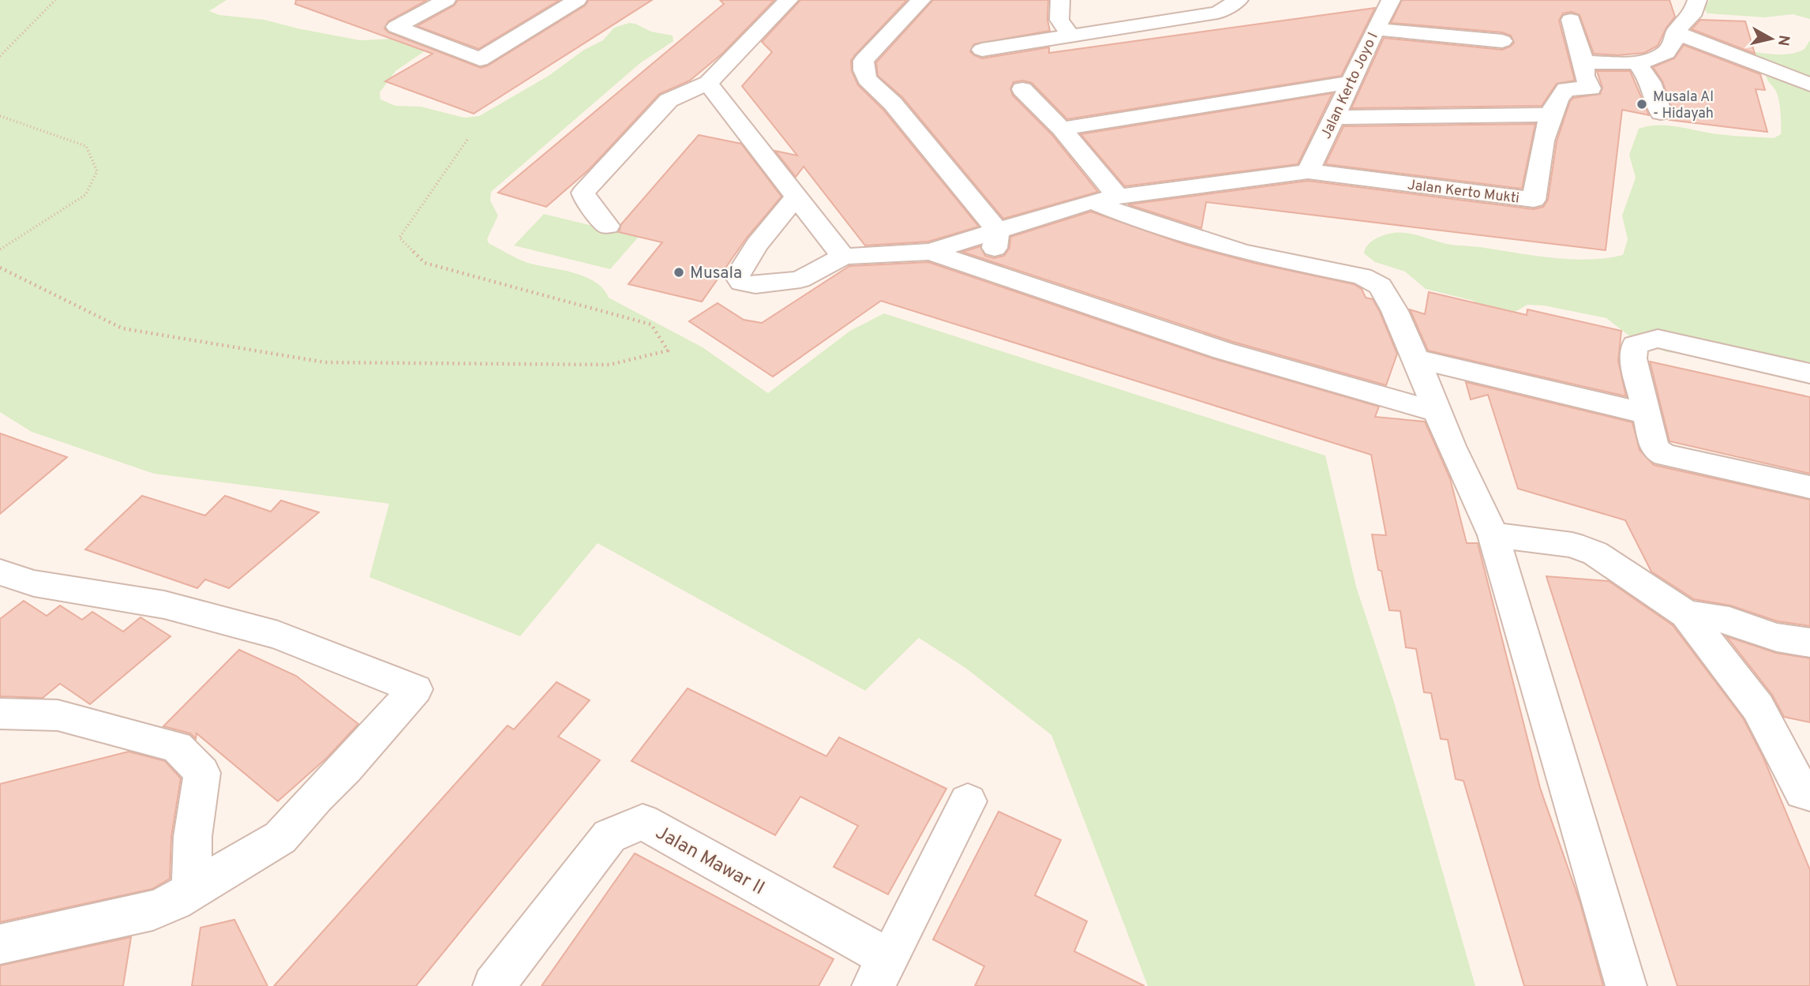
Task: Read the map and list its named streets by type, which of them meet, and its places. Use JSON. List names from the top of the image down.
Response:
{
  "streets": {
    "street": ["Jalan Kerto Joyo I", "Jalan Kerto Mukti", "Jalan Mawar II"]
  },
  "crossings": [
    ["Jalan Kerto Joyo I", "Jalan Kerto Mukti"]
  ],
  "places": ["Musala Al - Hidayah", "Musala"],
  "north": "right"
}
